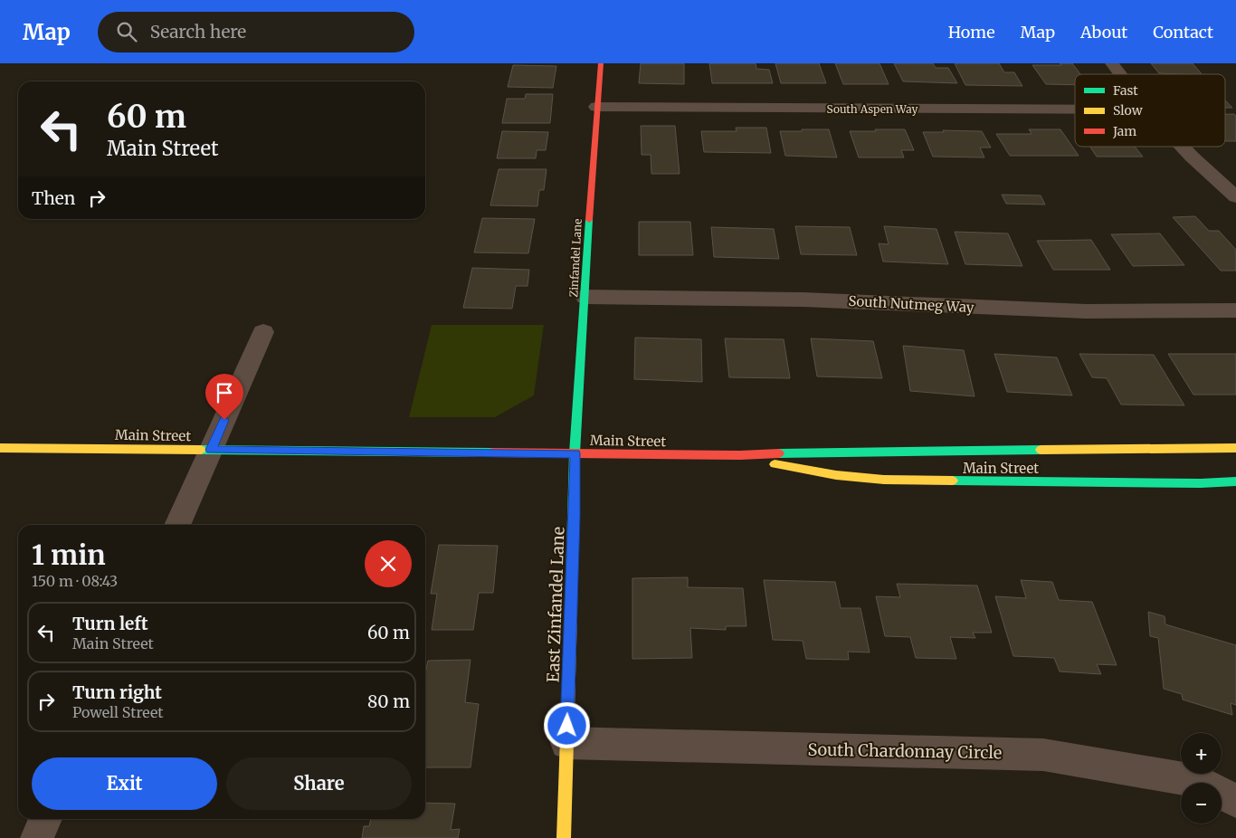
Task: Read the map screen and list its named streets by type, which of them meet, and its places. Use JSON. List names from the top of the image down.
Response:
{
  "streets": {
    "street": [
      "South Aspen Way",
      "Zinfandel Lane",
      "South Nutmeg Way",
      "Main Street",
      "East Zinfandel Lane",
      "South Chardonnay Circle"
    ]
  },
  "crossings": [
    ["South Aspen Way", "Zinfandel Lane"],
    ["Zinfandel Lane", "South Nutmeg Way"],
    ["Zinfandel Lane", "Main Street"],
    ["Zinfandel Lane", "East Zinfandel Lane"],
    ["Main Street", "East Zinfandel Lane"],
    ["East Zinfandel Lane", "South Chardonnay Circle"]
  ],
  "legend": ["Fast", "Slow", "Jam"],
  "page": {
    "header": "Map",
    "search": "Search here",
    "nav": [
      "Home",
      "Map",
      "About",
      "Contact"
    ],
    "turn": ["60 m", "Main Street"],
    "then": "Then",
    "heading": ["1 min", "150 m · 08:43"],
    "list": [
      {
        "name": "Turn left",
        "note": "Main Street",
        "value": "60 m"
      },
      {
        "name": "Turn right",
        "note": "Powell Street",
        "value": "80 m"
      }
    ],
    "map_buttons": ["+", "−"],
    "buttons": ["Exit", "Share"]
  }
}
